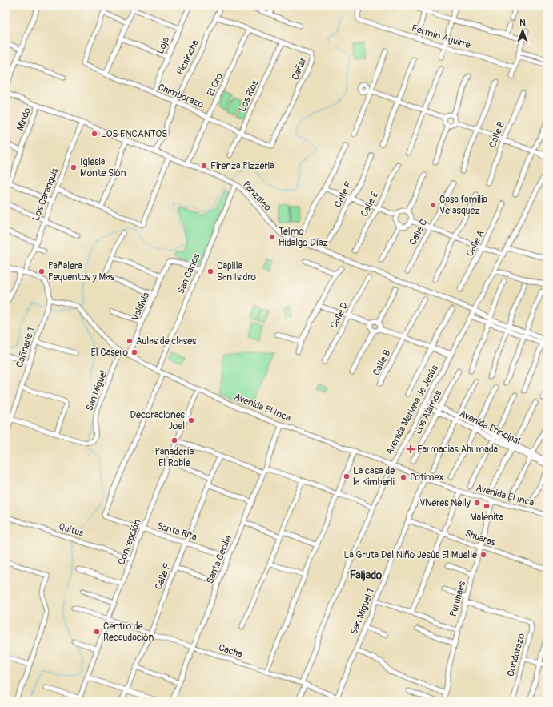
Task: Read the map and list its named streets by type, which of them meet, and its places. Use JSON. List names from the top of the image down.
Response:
{
  "streets": {
    "street": [
      "Fermìn Aguirre",
      "Loja",
      "Pichincha",
      "Cañar",
      "El Oro",
      "Chimborazo",
      "Los Rios",
      "Mindo",
      "Calle B",
      "Los Caranquis",
      "Calle F",
      "Panzaleo",
      "Calle E",
      "Calle C",
      "Calle A",
      "San Carlos",
      "Valdivia",
      "Calle D",
      "Cañnaris 1",
      "San Miguel",
      "Avenida El Inca",
      "Avenida Mariana de Jesús",
      "Los Alamos",
      "Avenida Principal",
      "Quitus",
      "Santa Rita",
      "Shuaras",
      "Concepción",
      "Santa Cecilia",
      "Puruhaes",
      "San Miguel 1",
      "Cacha",
      "Condorazo"
    ]
  },
  "crossings": [
    ["Loja", "Chimborazo"],
    ["Pichincha", "Cañar"],
    ["Pichincha", "Chimborazo"],
    ["Pichincha", "Panzaleo"],
    ["Cañar", "El Oro"],
    ["Cañar", "Chimborazo"],
    ["Cañar", "Los Rios"],
    ["El Oro", "Chimborazo"],
    ["El Oro", "Panzaleo"],
    ["Chimborazo", "Los Rios"],
    ["Mindo", "Panzaleo"],
    ["Los Caranquis", "Panzaleo"],
    ["Calle F", "Santa Rita"],
    ["Calle F", "Cacha"],
    ["Panzaleo", "San Carlos"],
    ["Panzaleo", "Avenida Mariana de Jesús"],
    ["San Carlos", "Valdivia"],
    ["San Carlos", "Avenida El Inca"],
    ["Valdivia", "Avenida El Inca"],
    ["Cañnaris 1", "San Miguel"],
    ["Cañnaris 1", "Avenida El Inca"],
    ["San Miguel", "Avenida El Inca"],
    ["Avenida El Inca", "Avenida Mariana de Jesús"],
    ["Avenida El Inca", "Santa Rita"],
    ["Avenida El Inca", "Concepción"],
    ["Avenida El Inca", "Santa Cecilia"],
    ["Avenida El Inca", "Puruhaes"],
    ["Avenida El Inca", "San Miguel 1"],
    ["Avenida Mariana de Jesús", "Avenida Principal"],
    ["Avenida Mariana de Jesús", "Cacha"],
    ["Los Alamos", "Avenida Principal"],
    ["Quitus", "Concepción"],
    ["Santa Rita", "Concepción"],
    ["Santa Rita", "Santa Cecilia"],
    ["Shuaras", "Puruhaes"],
    ["Shuaras", "San Miguel 1"],
    ["Concepción", "Cacha"],
    ["Santa Cecilia", "Cacha"],
    ["Puruhaes", "Condorazo"],
    ["San Miguel 1", "Cacha"]
  ],
  "districts": ["Faijado"],
  "places": {
    "other": [
      "LOS ENCANTOS",
      "Firenza Pizzeria",
      "Iglesia Monte Sión",
      "Casa familia Velasquez",
      "Telmo Hidalgo Díaz",
      "Pañalera Pequentos y Mas",
      "Capilla San Isidro",
      "Aulas de clases",
      "El Casero",
      "Decoraciones Joel",
      "Panadería El Roble",
      "La casa de la Kimberli",
      "Potimex",
      "Viveres Nelly",
      "Malenita",
      "La Gruta Del Niño Jesús El Muelle",
      "Centro de Recaudación"
    ],
    "health": ["Farmacias Ahumada"]
  },
  "north": "top"
}
